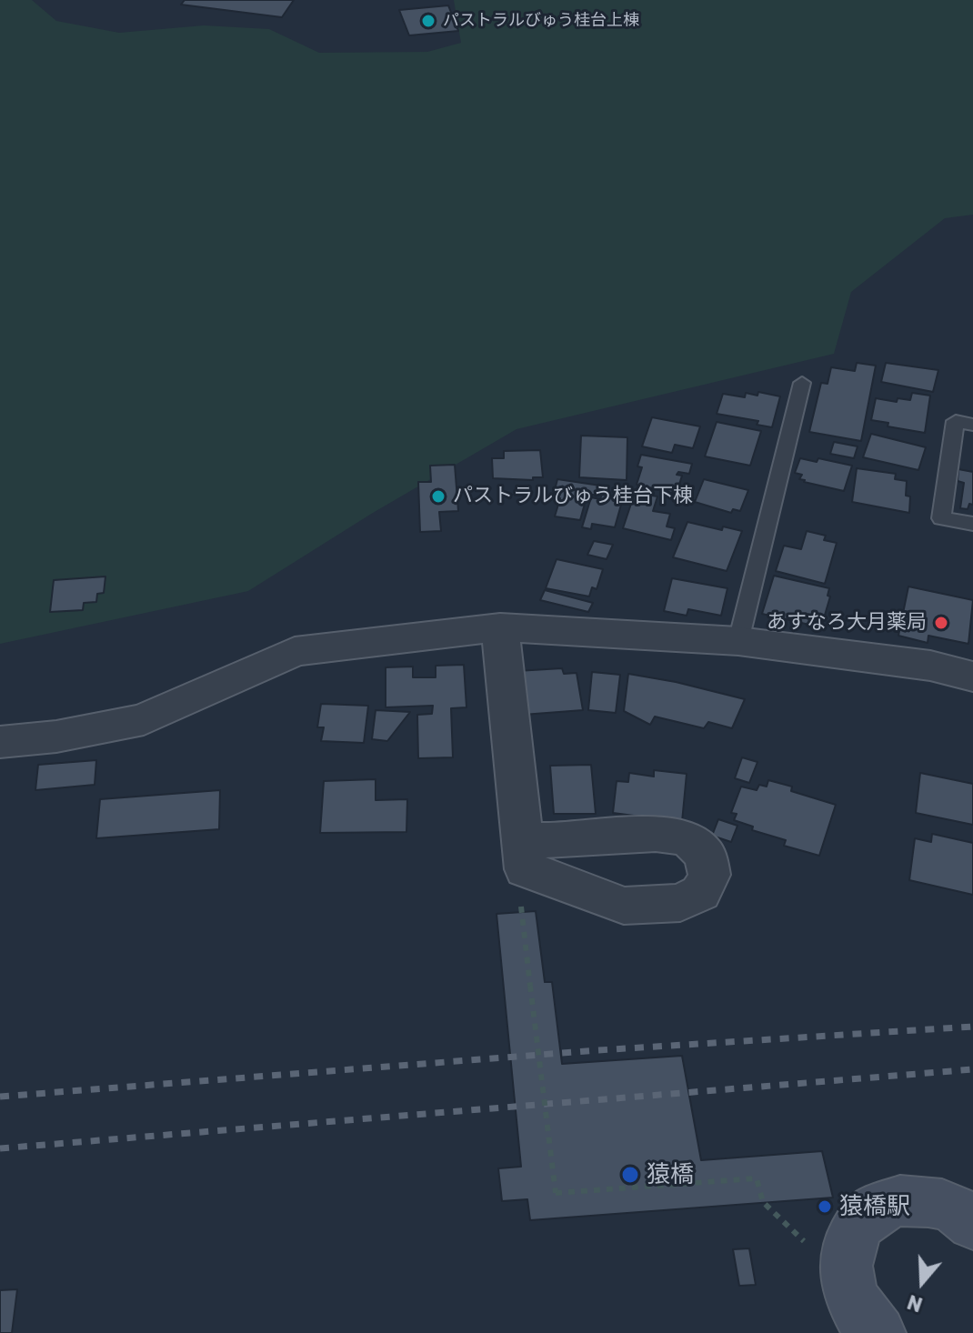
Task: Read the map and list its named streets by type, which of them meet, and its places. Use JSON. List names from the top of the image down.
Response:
{
  "places": [
    "パストラルびゅう桂台上棟",
    "パストラルびゅう桂台下棟",
    "あすなろ大月薬局",
    "猿橋",
    "猿橋駅"
  ],
  "north": "bottom"
}
